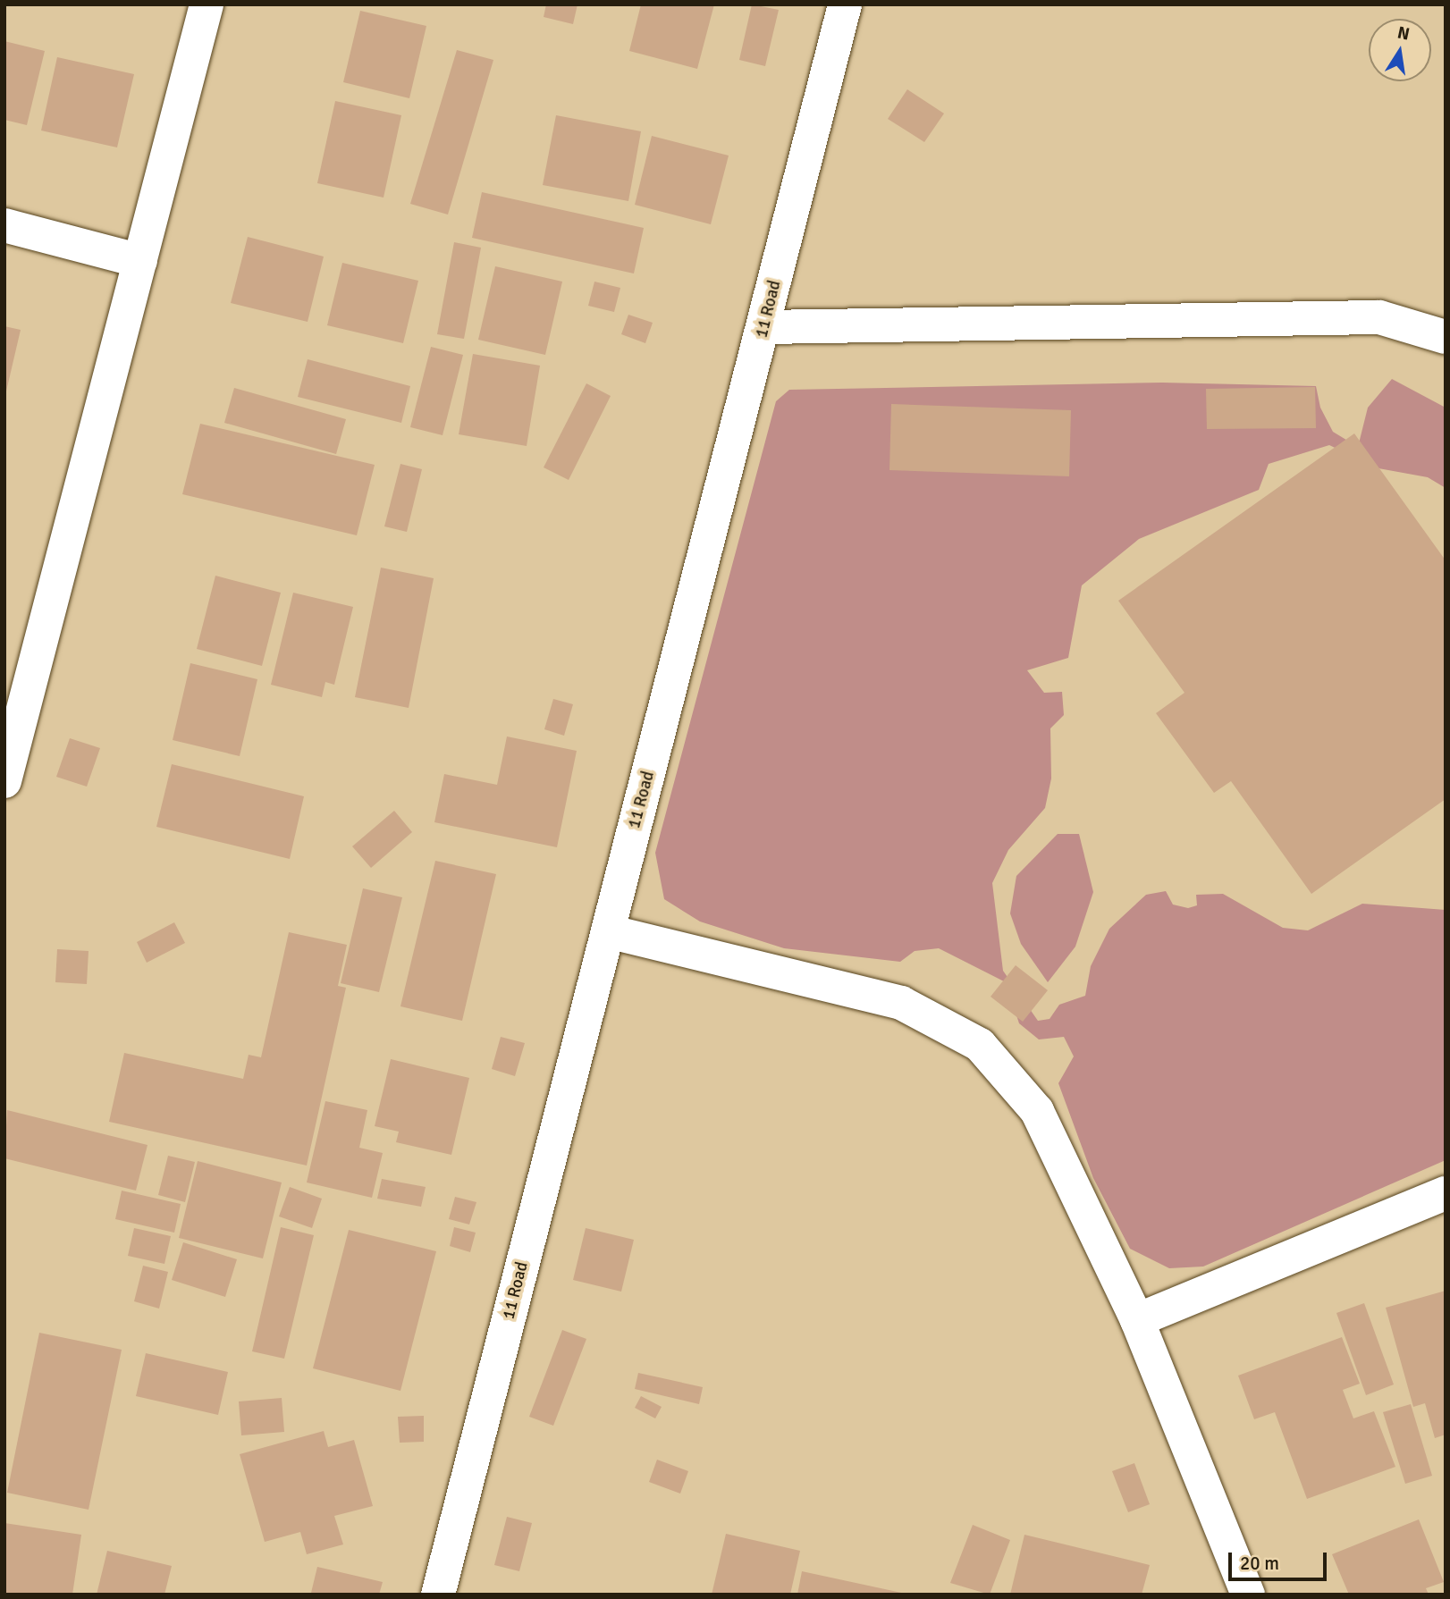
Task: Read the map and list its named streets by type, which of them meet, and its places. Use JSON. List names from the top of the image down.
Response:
{
  "streets": {
    "street": ["11 Road"]
  },
  "scale_bar": "20 m",
  "north": "top"
}
